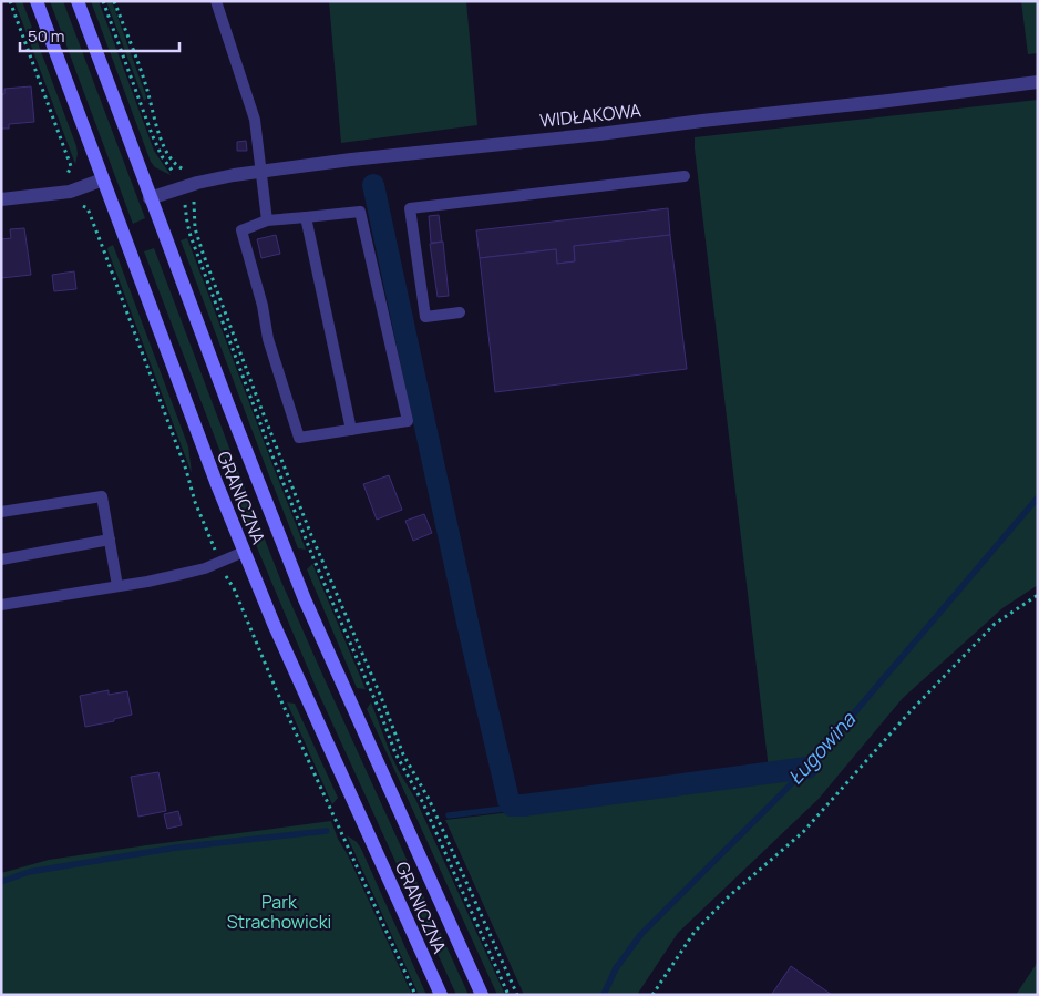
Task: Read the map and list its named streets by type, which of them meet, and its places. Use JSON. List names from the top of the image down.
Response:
{
  "streets": {
    "main road": ["GRANICZNA"],
    "street": ["WIDŁAKOWA"]
  },
  "crossings": [
    ["WIDŁAKOWA", "GRANICZNA"]
  ],
  "water": ["Ługowina"],
  "parks": ["Park Strachowicki"],
  "scale_bar": "50 m"
}
